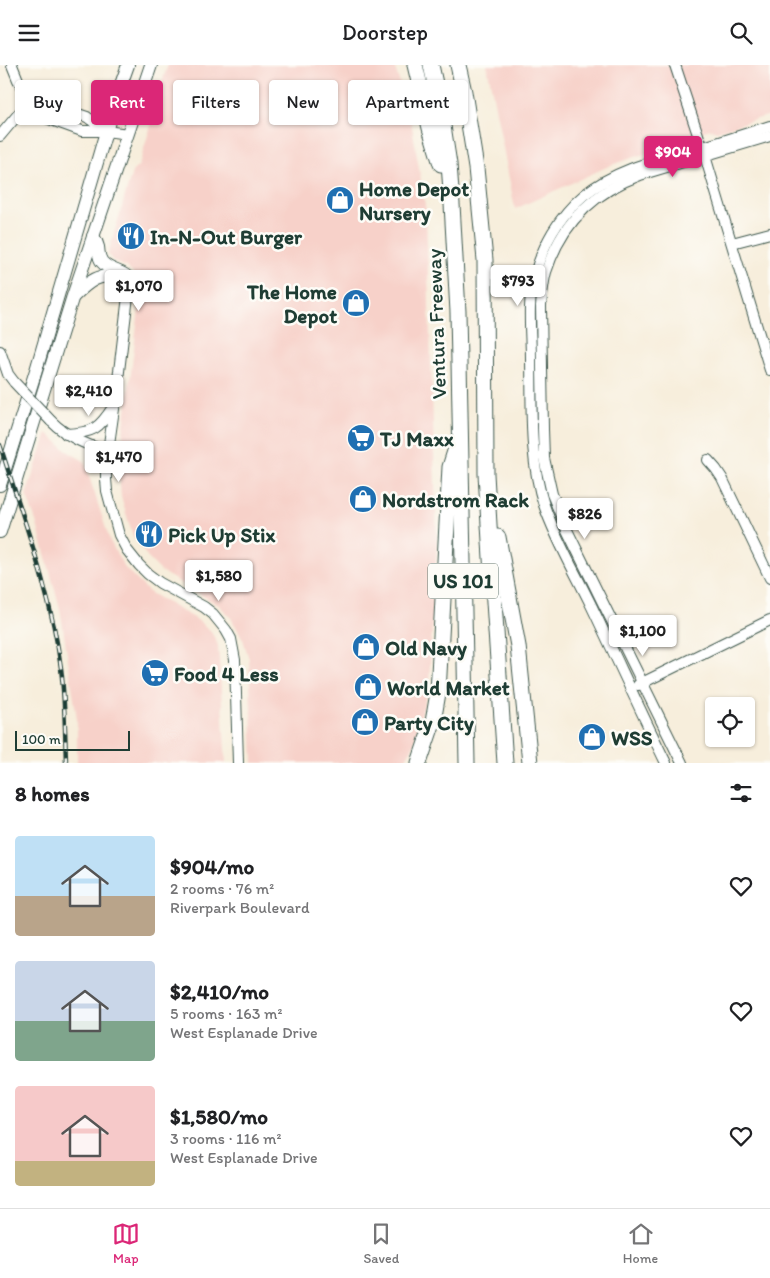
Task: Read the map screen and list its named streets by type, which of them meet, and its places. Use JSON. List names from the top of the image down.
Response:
{
  "streets": {
    "highway": ["Ventura Freeway", "US 101"]
  },
  "places": {
    "shop": [
      "Home Depot Nursery",
      "The Home Depot",
      "Nordstrom Rack",
      "Old Navy",
      "World Market",
      "Party City",
      "WSS"
    ],
    "restaurant": ["In-N-Out Burger", "Pick Up Stix"],
    "supermarket": ["TJ Maxx", "Food 4 Less"]
  },
  "scale_bar": "100 m",
  "page": {
    "header": "Doorstep",
    "chip": [
      "Buy",
      "Rent",
      "Filters",
      "New",
      "Apartment"
    ],
    "price": [
      "$904",
      "$793",
      "$1,070",
      "$2,410",
      "$1,470",
      "$826",
      "$1,580",
      "$1,100"
    ],
    "scale": "100 m",
    "heading": "8 homes",
    "list": [
      {
        "name": "$904/mo",
        "note": "2 rooms · 76 m² · Riverpark Boulevard"
      },
      {
        "name": "$2,410/mo",
        "note": "5 rooms · 163 m² · West Esplanade Drive"
      },
      {
        "name": "$1,580/mo",
        "note": "3 rooms · 116 m² · West Esplanade Drive"
      }
    ],
    "tabs": ["Map", "Saved", "Home"]
  }
}
